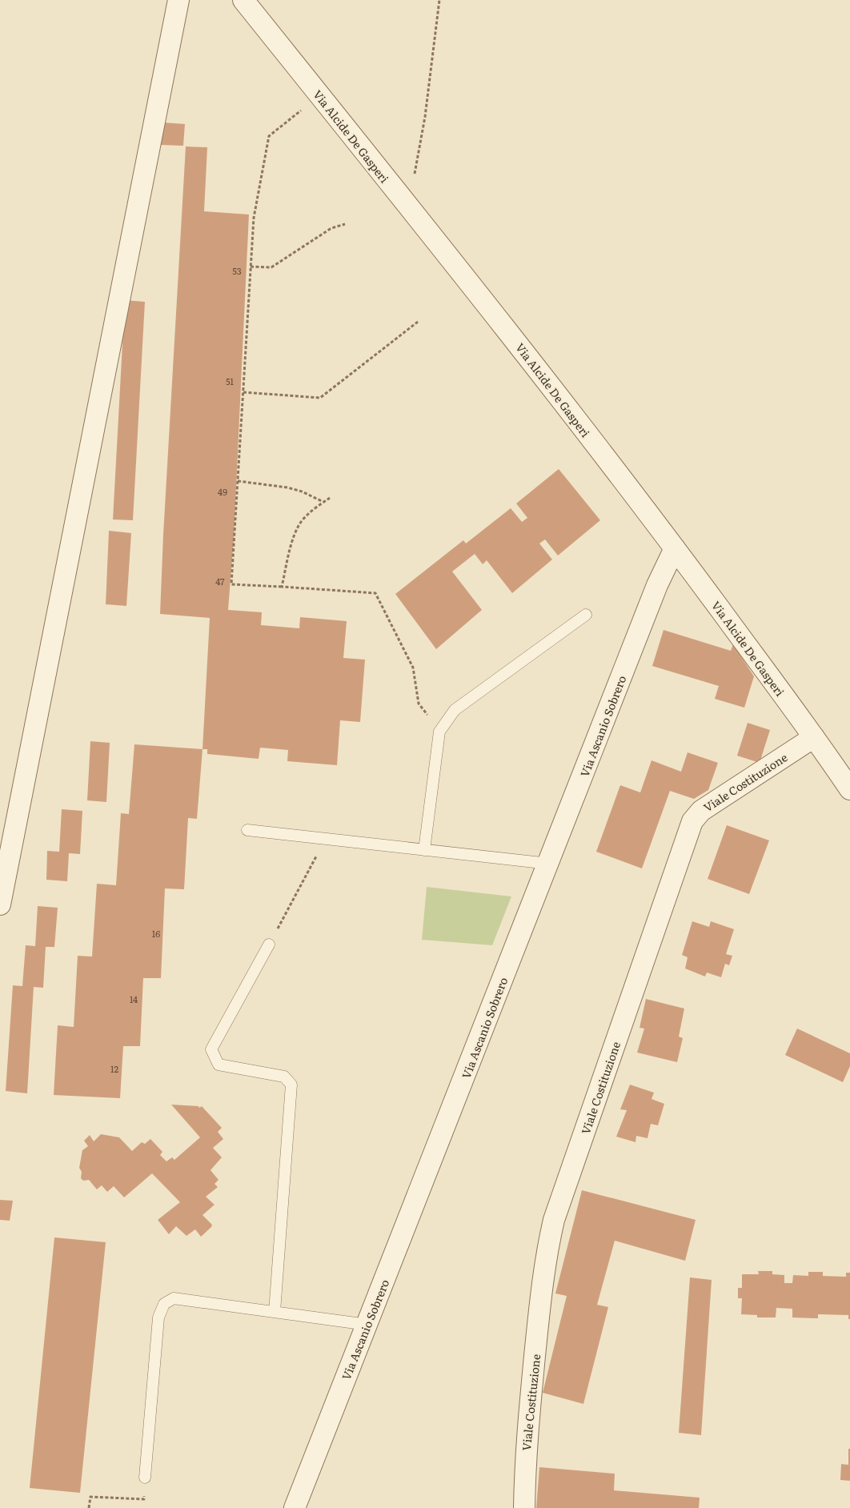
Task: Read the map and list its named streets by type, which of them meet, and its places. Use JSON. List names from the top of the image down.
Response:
{
  "streets": {
    "street": ["Via Alcide De Gasperi", "Via Ascanio Sobrero", "Viale Costituzione"]
  },
  "crossings": [
    ["Via Alcide De Gasperi", "Via Ascanio Sobrero"],
    ["Via Alcide De Gasperi", "Viale Costituzione"]
  ],
  "house_numbers": [
    "53",
    "51",
    "49",
    "47",
    "16",
    "14",
    "12"
  ]
}
